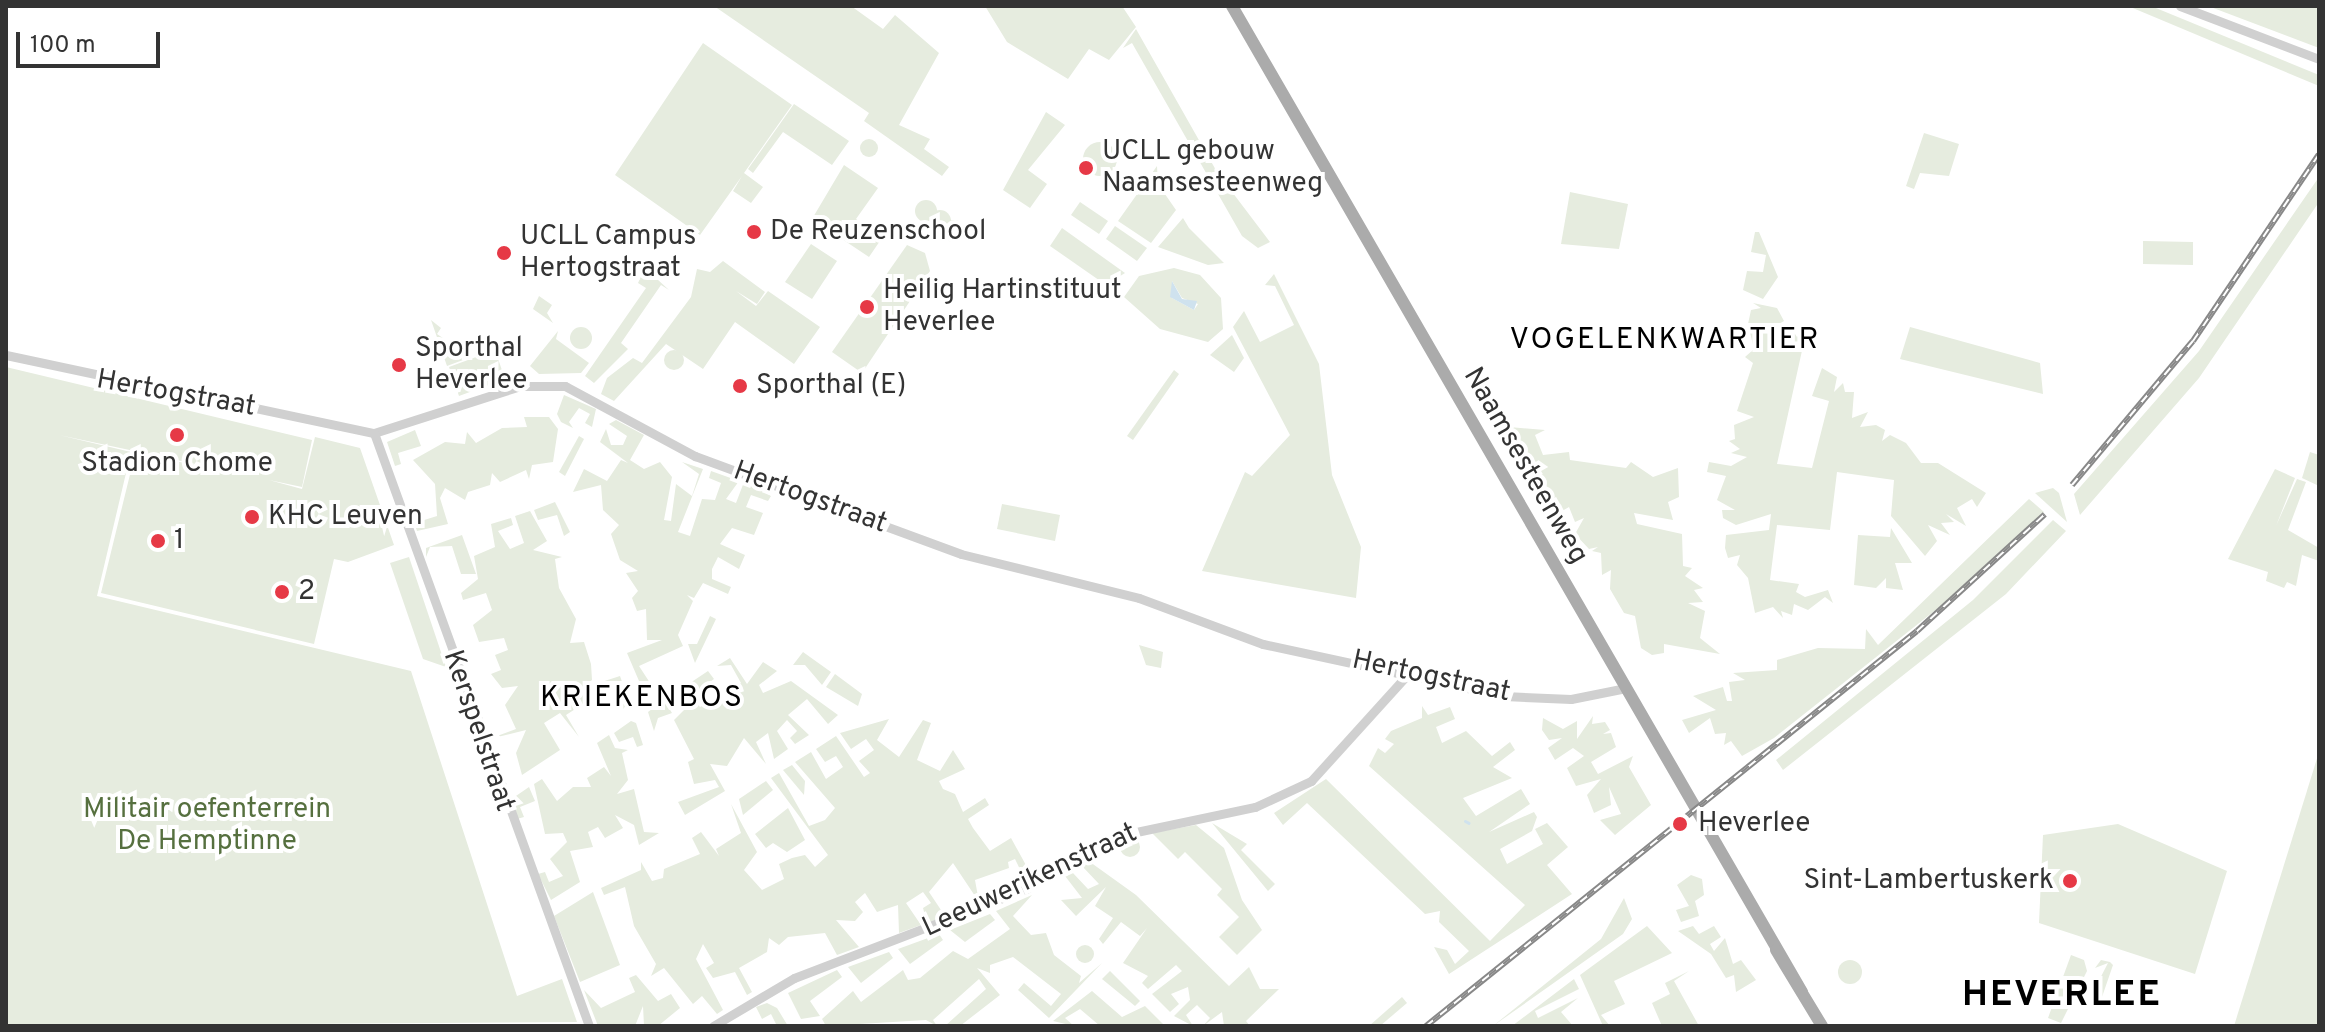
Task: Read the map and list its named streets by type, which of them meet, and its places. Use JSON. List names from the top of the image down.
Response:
{
  "streets": {
    "main road": ["Naamsesteenweg"],
    "street": ["Hertogstraat", "Kerspelstraat", "Leeuwerikenstraat"]
  },
  "crossings": [
    ["Hertogstraat", "Naamsesteenweg"],
    ["Hertogstraat", "Kerspelstraat"],
    ["Hertogstraat", "Leeuwerikenstraat"]
  ],
  "districts": ["VOGELENKWARTIER", "KRIEKENBOS", "HEVERLEE"],
  "parks": ["Militair oefenterrein De Hemptinne"],
  "places": [
    "UCLL gebouw Naamsesteenweg",
    "De Reuzenschool",
    "UCLL Campus Hertogstraat",
    "Heilig Hartinstituut Heverlee",
    "Sporthal Heverlee",
    "Sporthal (E)",
    "Stadion Chome",
    "KHC Leuven",
    "1",
    "2",
    "Heverlee",
    "Sint-Lambertuskerk"
  ],
  "scale_bar": "100 m"
}
